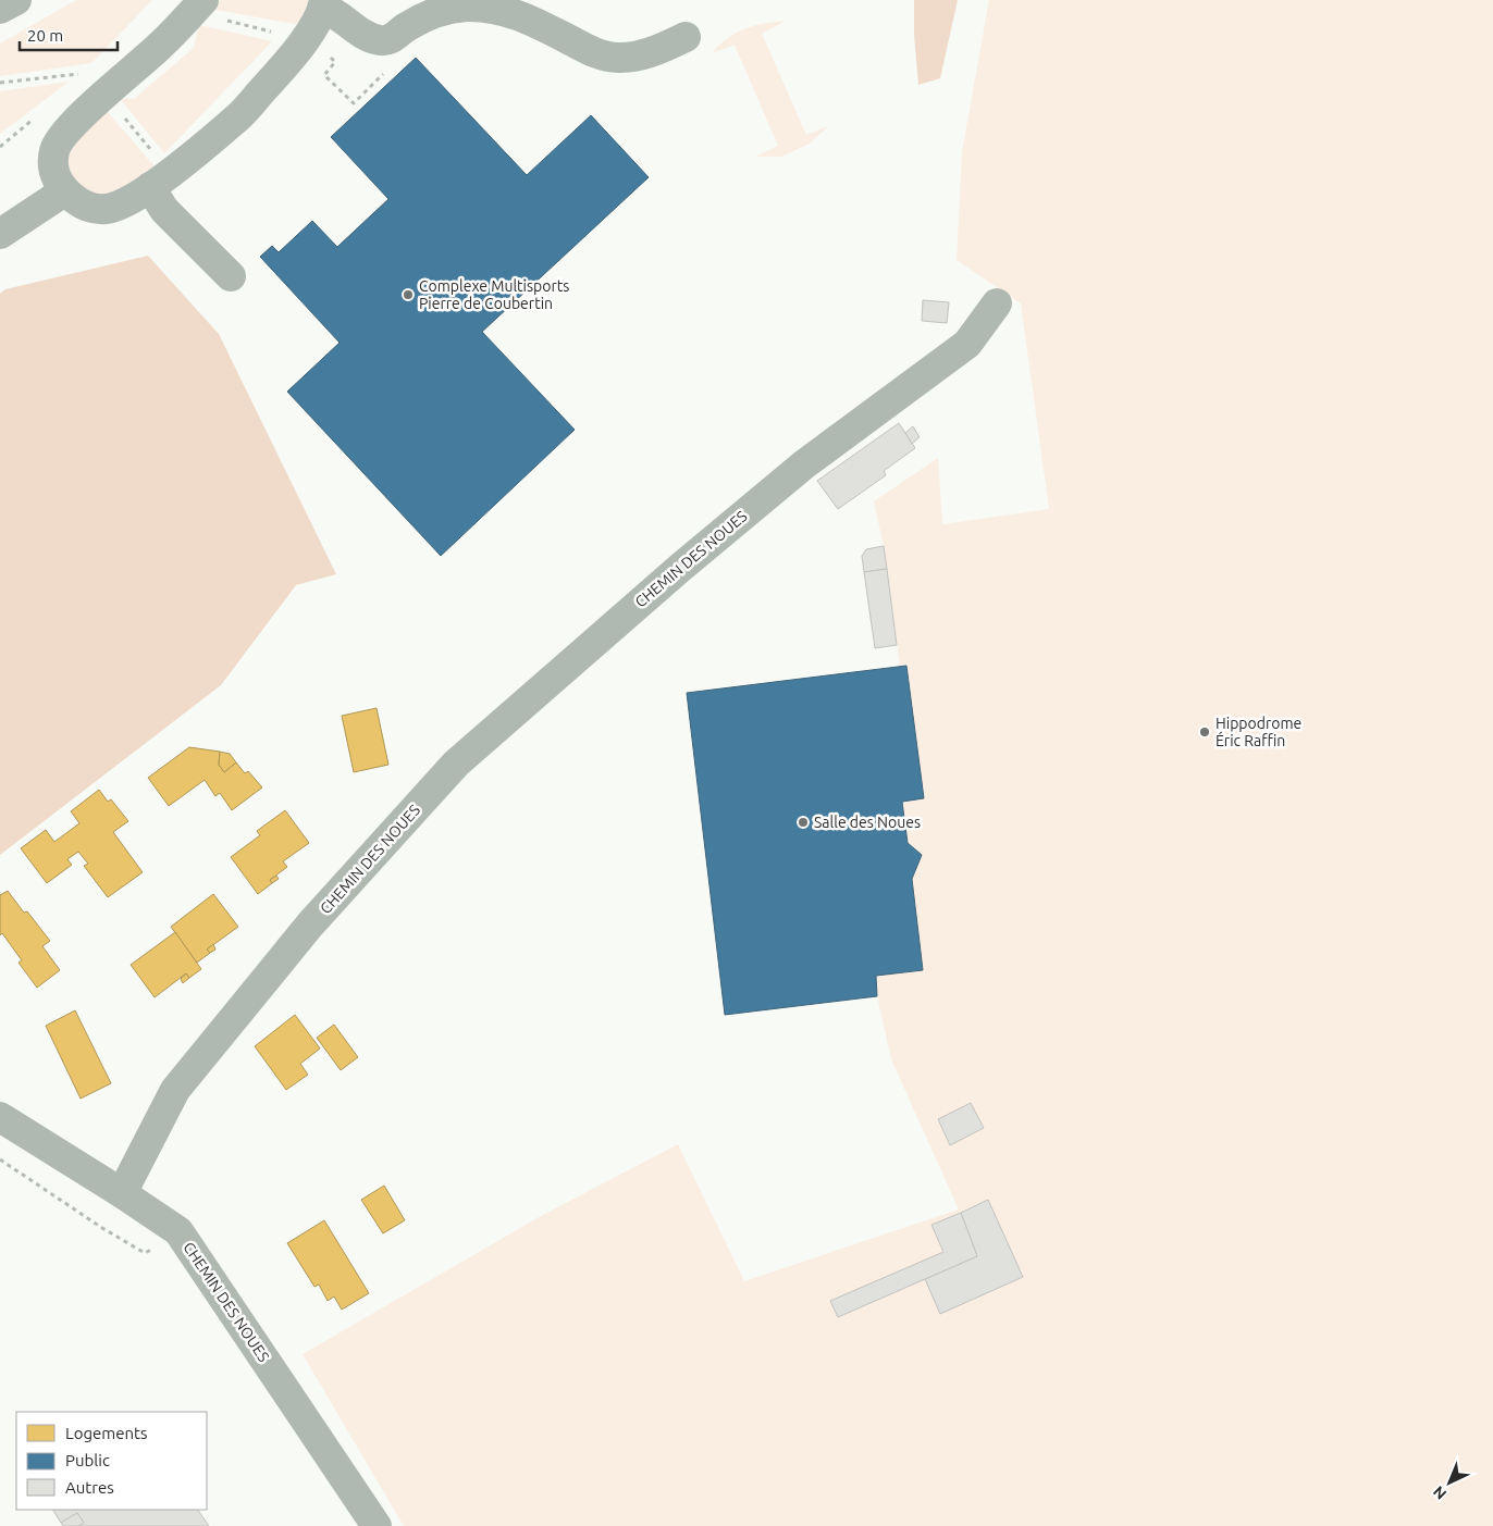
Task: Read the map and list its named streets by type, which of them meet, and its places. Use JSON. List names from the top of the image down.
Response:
{
  "streets": {
    "street": ["CHEMIN DES NOUES"]
  },
  "places": ["Complexe Multisports Pierre de Coubertin", "Hippodrome Éric Raffin", "Salle des Noues"],
  "legend": ["Logements", "Public", "Autres"],
  "scale_bar": "20 m",
  "north": "bottom left"
}
